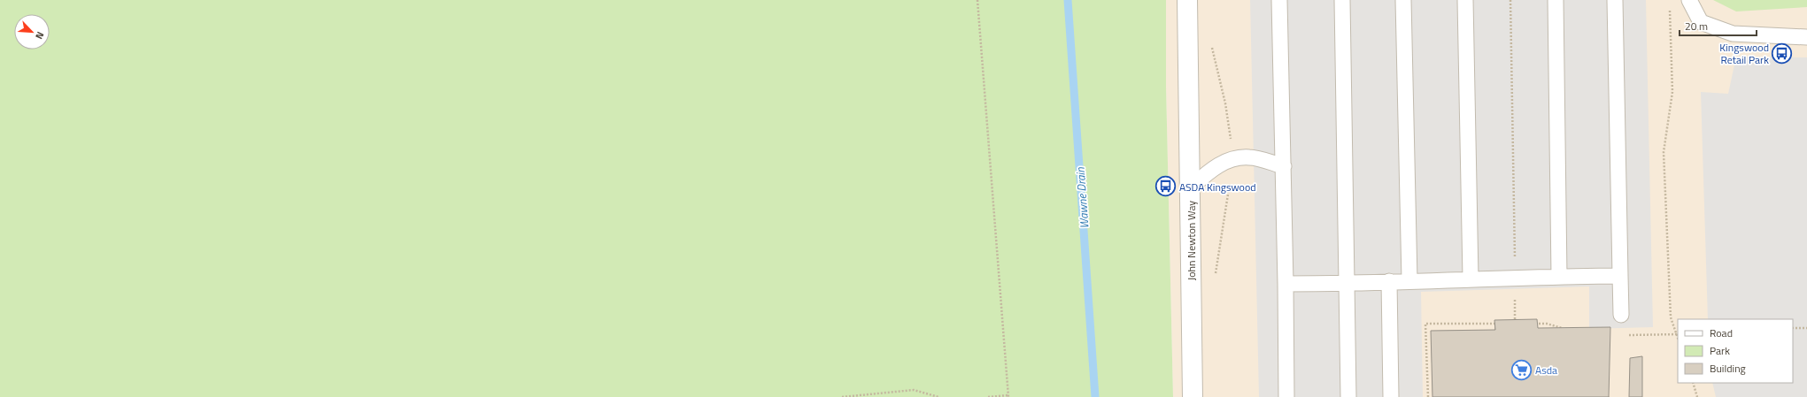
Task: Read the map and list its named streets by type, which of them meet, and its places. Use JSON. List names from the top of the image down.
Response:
{
  "streets": {
    "street": ["John Newton Way"]
  },
  "water": ["Wawne Drain"],
  "places": {
    "bus stop": ["Kingswood Retail Park", "ASDA Kingswood"],
    "supermarket": ["Asda"]
  },
  "legend": ["Road", "Park", "Building"],
  "scale_bar": "20 m",
  "north": "bottom right"
}
